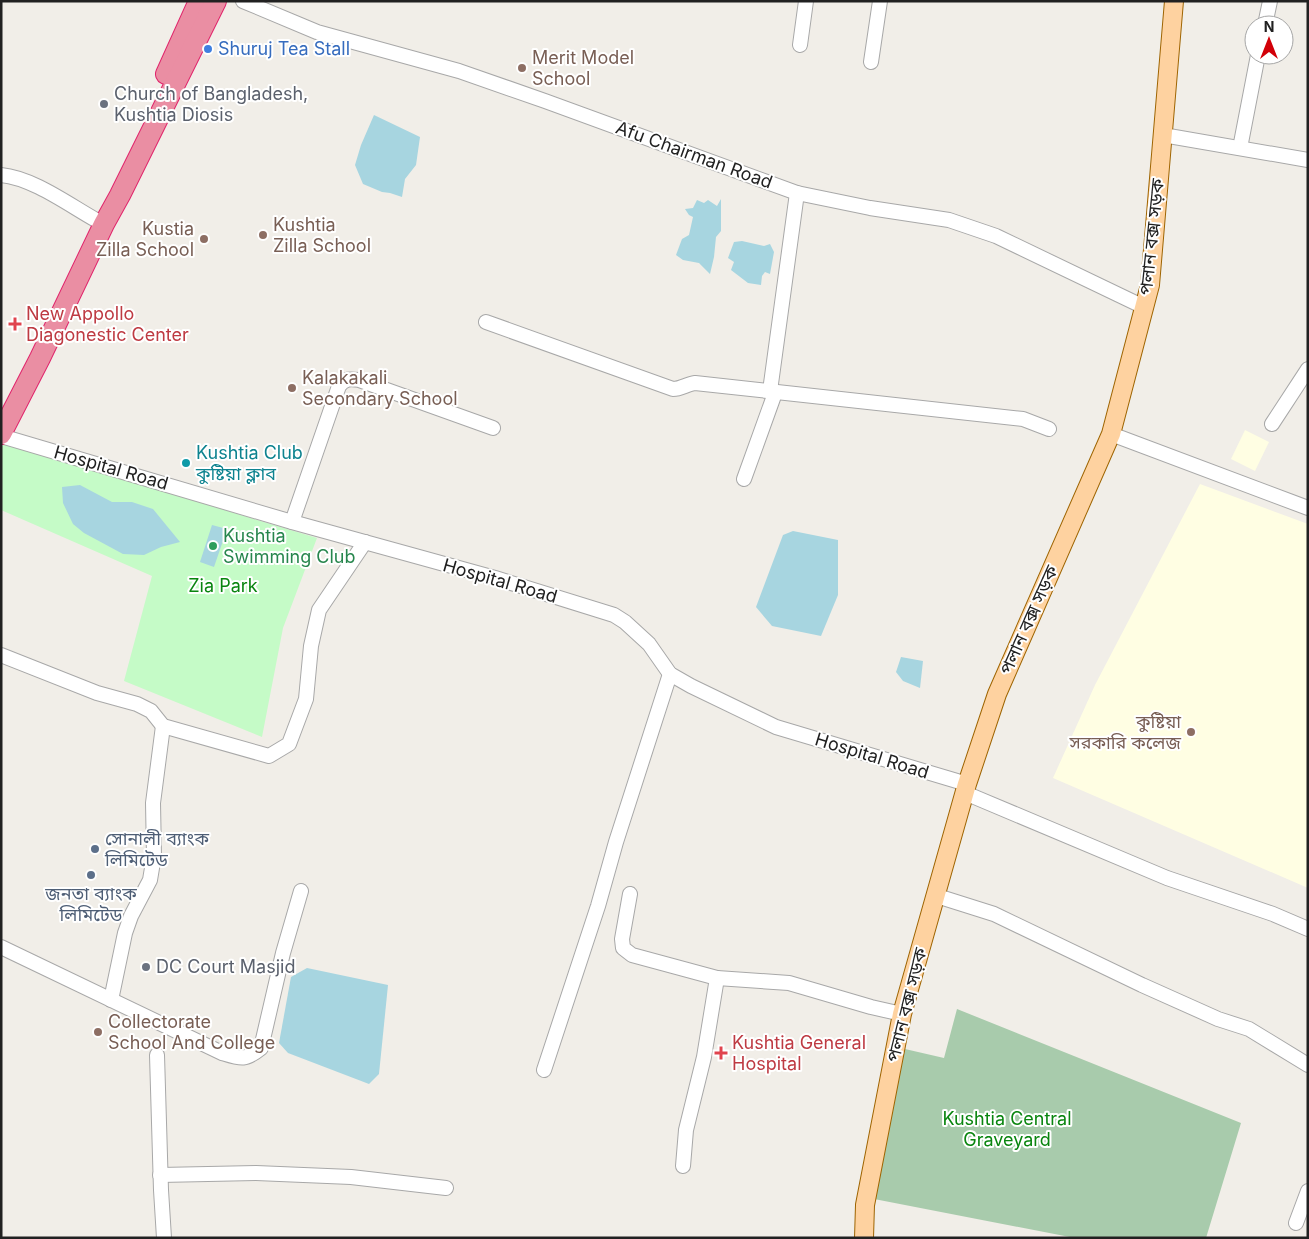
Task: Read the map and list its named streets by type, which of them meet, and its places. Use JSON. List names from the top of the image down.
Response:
{
  "streets": {
    "main road": ["পলান বক্স সড়ক"],
    "street": ["Afu Chairman Road", "Hospital Road"]
  },
  "crossings": [
    ["Afu Chairman Road", "পলান বক্স সড়ক"],
    ["পলান বক্স সড়ক", "Hospital Road"]
  ],
  "parks": ["Zia Park", "Kushtia Central Graveyard"],
  "places": {
    "other": [
      "Shuruj Tea Stall",
      "Merit Model School",
      "Church of Bangladesh, Kushtia Diosis",
      "Kushtia Zilla School",
      "Kustia Zilla School",
      "Kalakakali Secondary School",
      "Kushtia Club কুষ্টিয়া ক্লাব",
      "Kushtia Swimming Club",
      "কুষ্টিয়া সরকারি কলেজ",
      "সোনালী ব্যাংক লিমিটেড",
      "জনতা ব্যাংক লিমিটেড",
      "DC Court Masjid",
      "Collectorate School And College"
    ],
    "health": ["New Appollo Diagonestic Center", "Kushtia General Hospital"]
  },
  "north": "top"
}
